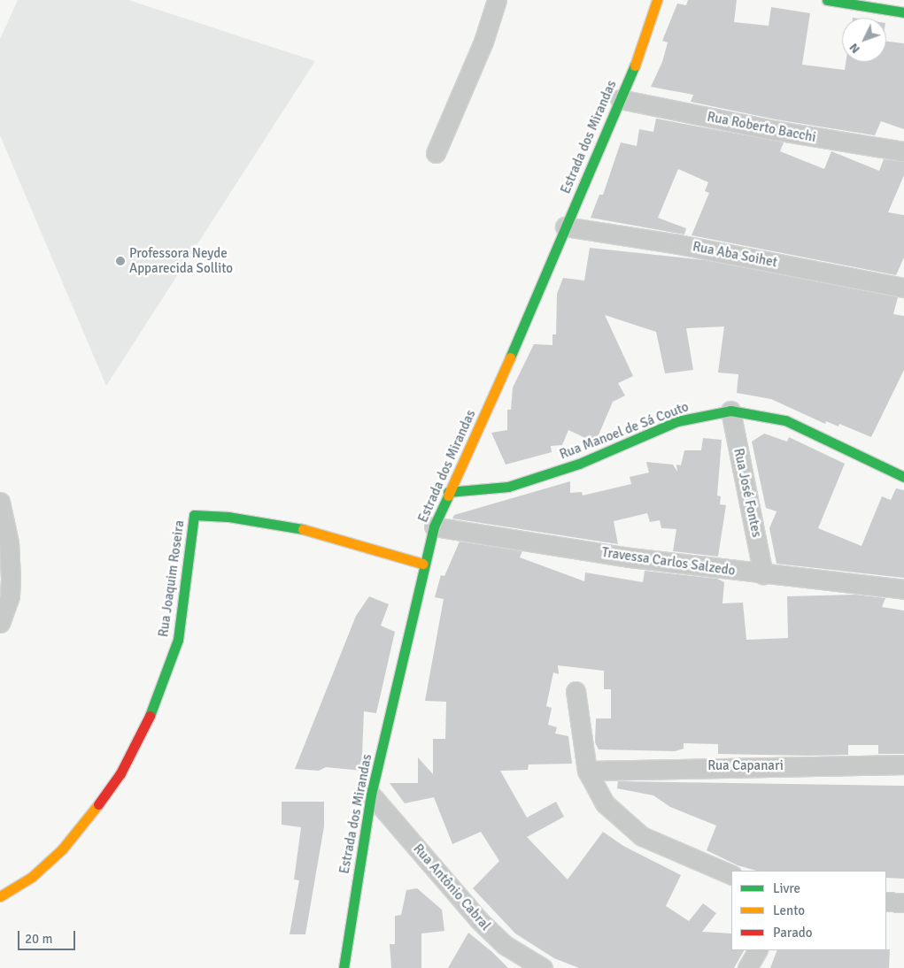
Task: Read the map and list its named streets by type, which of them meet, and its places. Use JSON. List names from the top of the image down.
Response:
{
  "streets": {
    "street": [
      "Rua Roberto Bacchi",
      "Estrada dos Mirandas",
      "Rua Aba Soihet",
      "Rua Manoel de Sá Couto",
      "Rua José Fontes",
      "Travessa Carlos Salzedo",
      "Rua Joaquim Roseira",
      "Rua Capanari",
      "Rua Antônio Cabral"
    ]
  },
  "crossings": [
    ["Rua Roberto Bacchi", "Estrada dos Mirandas"],
    ["Estrada dos Mirandas", "Rua Aba Soihet"],
    ["Estrada dos Mirandas", "Rua Manoel de Sá Couto"],
    ["Estrada dos Mirandas", "Travessa Carlos Salzedo"],
    ["Estrada dos Mirandas", "Rua Joaquim Roseira"],
    ["Estrada dos Mirandas", "Rua Antônio Cabral"],
    ["Rua Manoel de Sá Couto", "Rua José Fontes"],
    ["Rua José Fontes", "Travessa Carlos Salzedo"]
  ],
  "places": ["Professora Neyde Apparecida Sollito"],
  "legend": ["Livre", "Lento", "Parado"],
  "scale_bar": "20 m",
  "north": "bottom left"
}
